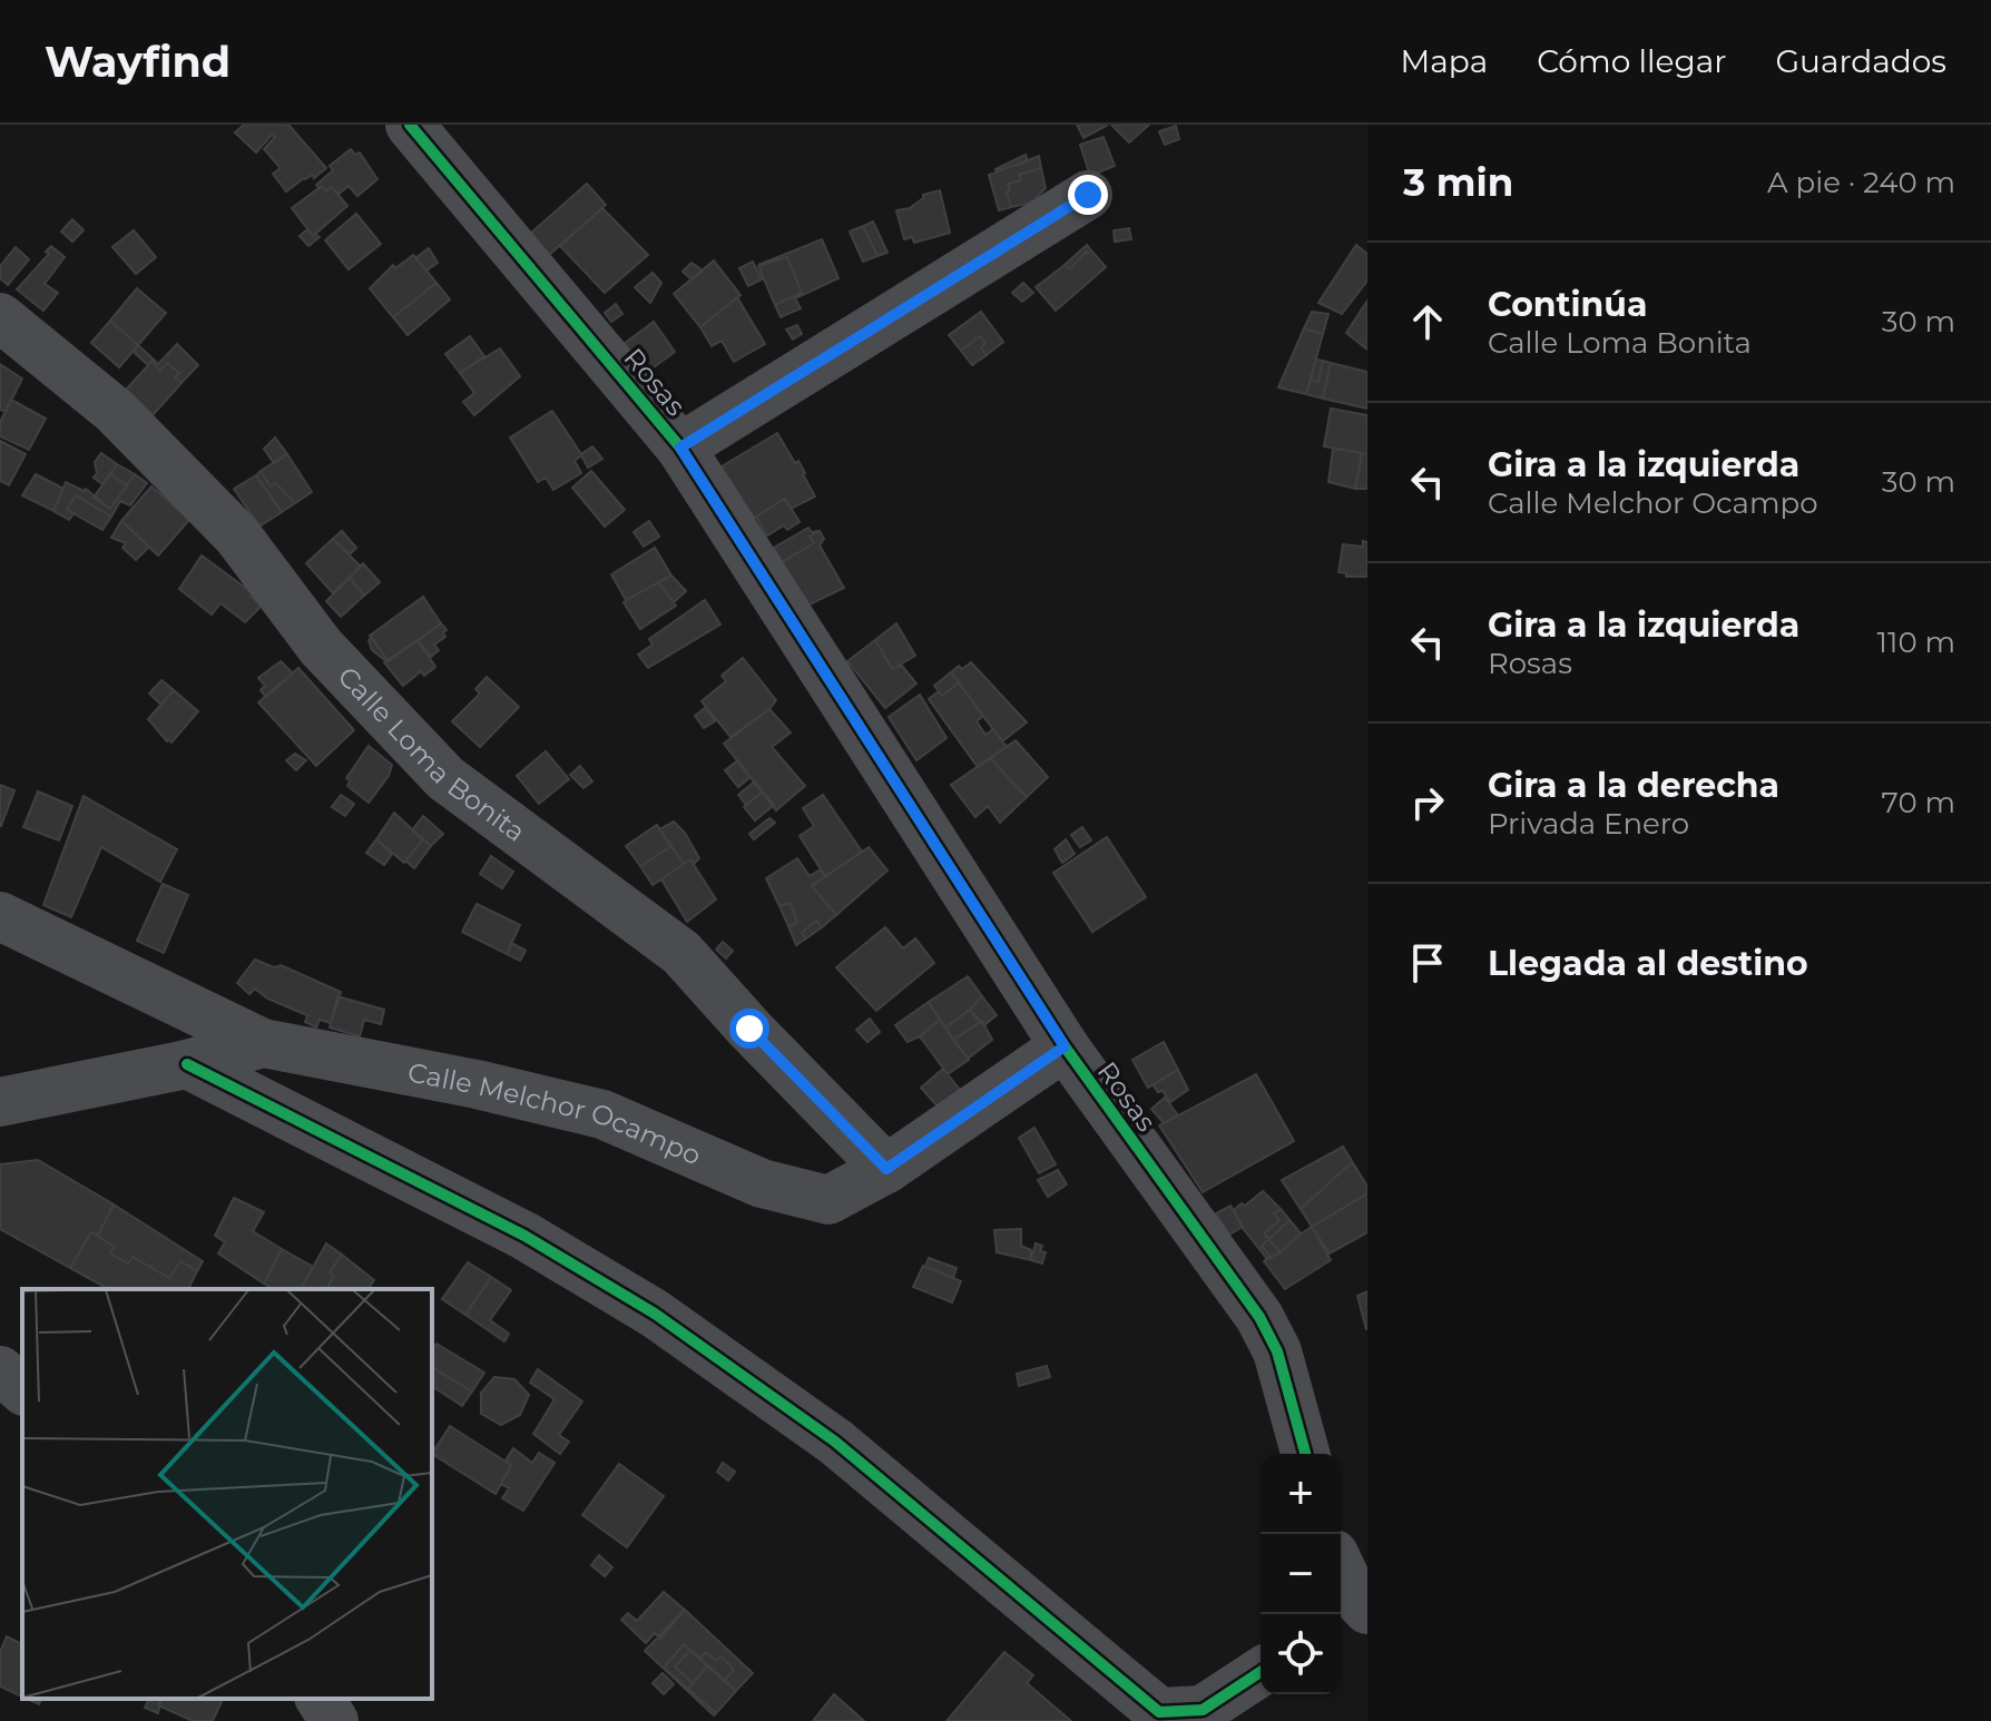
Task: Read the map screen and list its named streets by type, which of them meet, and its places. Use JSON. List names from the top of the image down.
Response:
{
  "streets": {
    "street": ["Rosas", "Calle Loma Bonita", "Calle Melchor Ocampo"]
  },
  "crossings": [
    ["Rosas", "Calle Melchor Ocampo"],
    ["Calle Loma Bonita", "Calle Melchor Ocampo"]
  ],
  "page": {
    "header": "Wayfind",
    "nav": ["Mapa", "Cómo llegar", "Guardados"],
    "heading": ["3 min", "A pie · 240 m"],
    "list": [
      ["Continúa", "Calle Loma Bonita", "30 m"],
      ["Gira a la izquierda", "Calle Melchor Ocampo", "30 m"],
      ["Gira a la izquierda", "Rosas", "110 m"],
      ["Gira a la derecha", "Privada Enero", "70 m"],
      "Llegada al destino"
    ],
    "map_buttons": ["+", "−"]
  }
}
